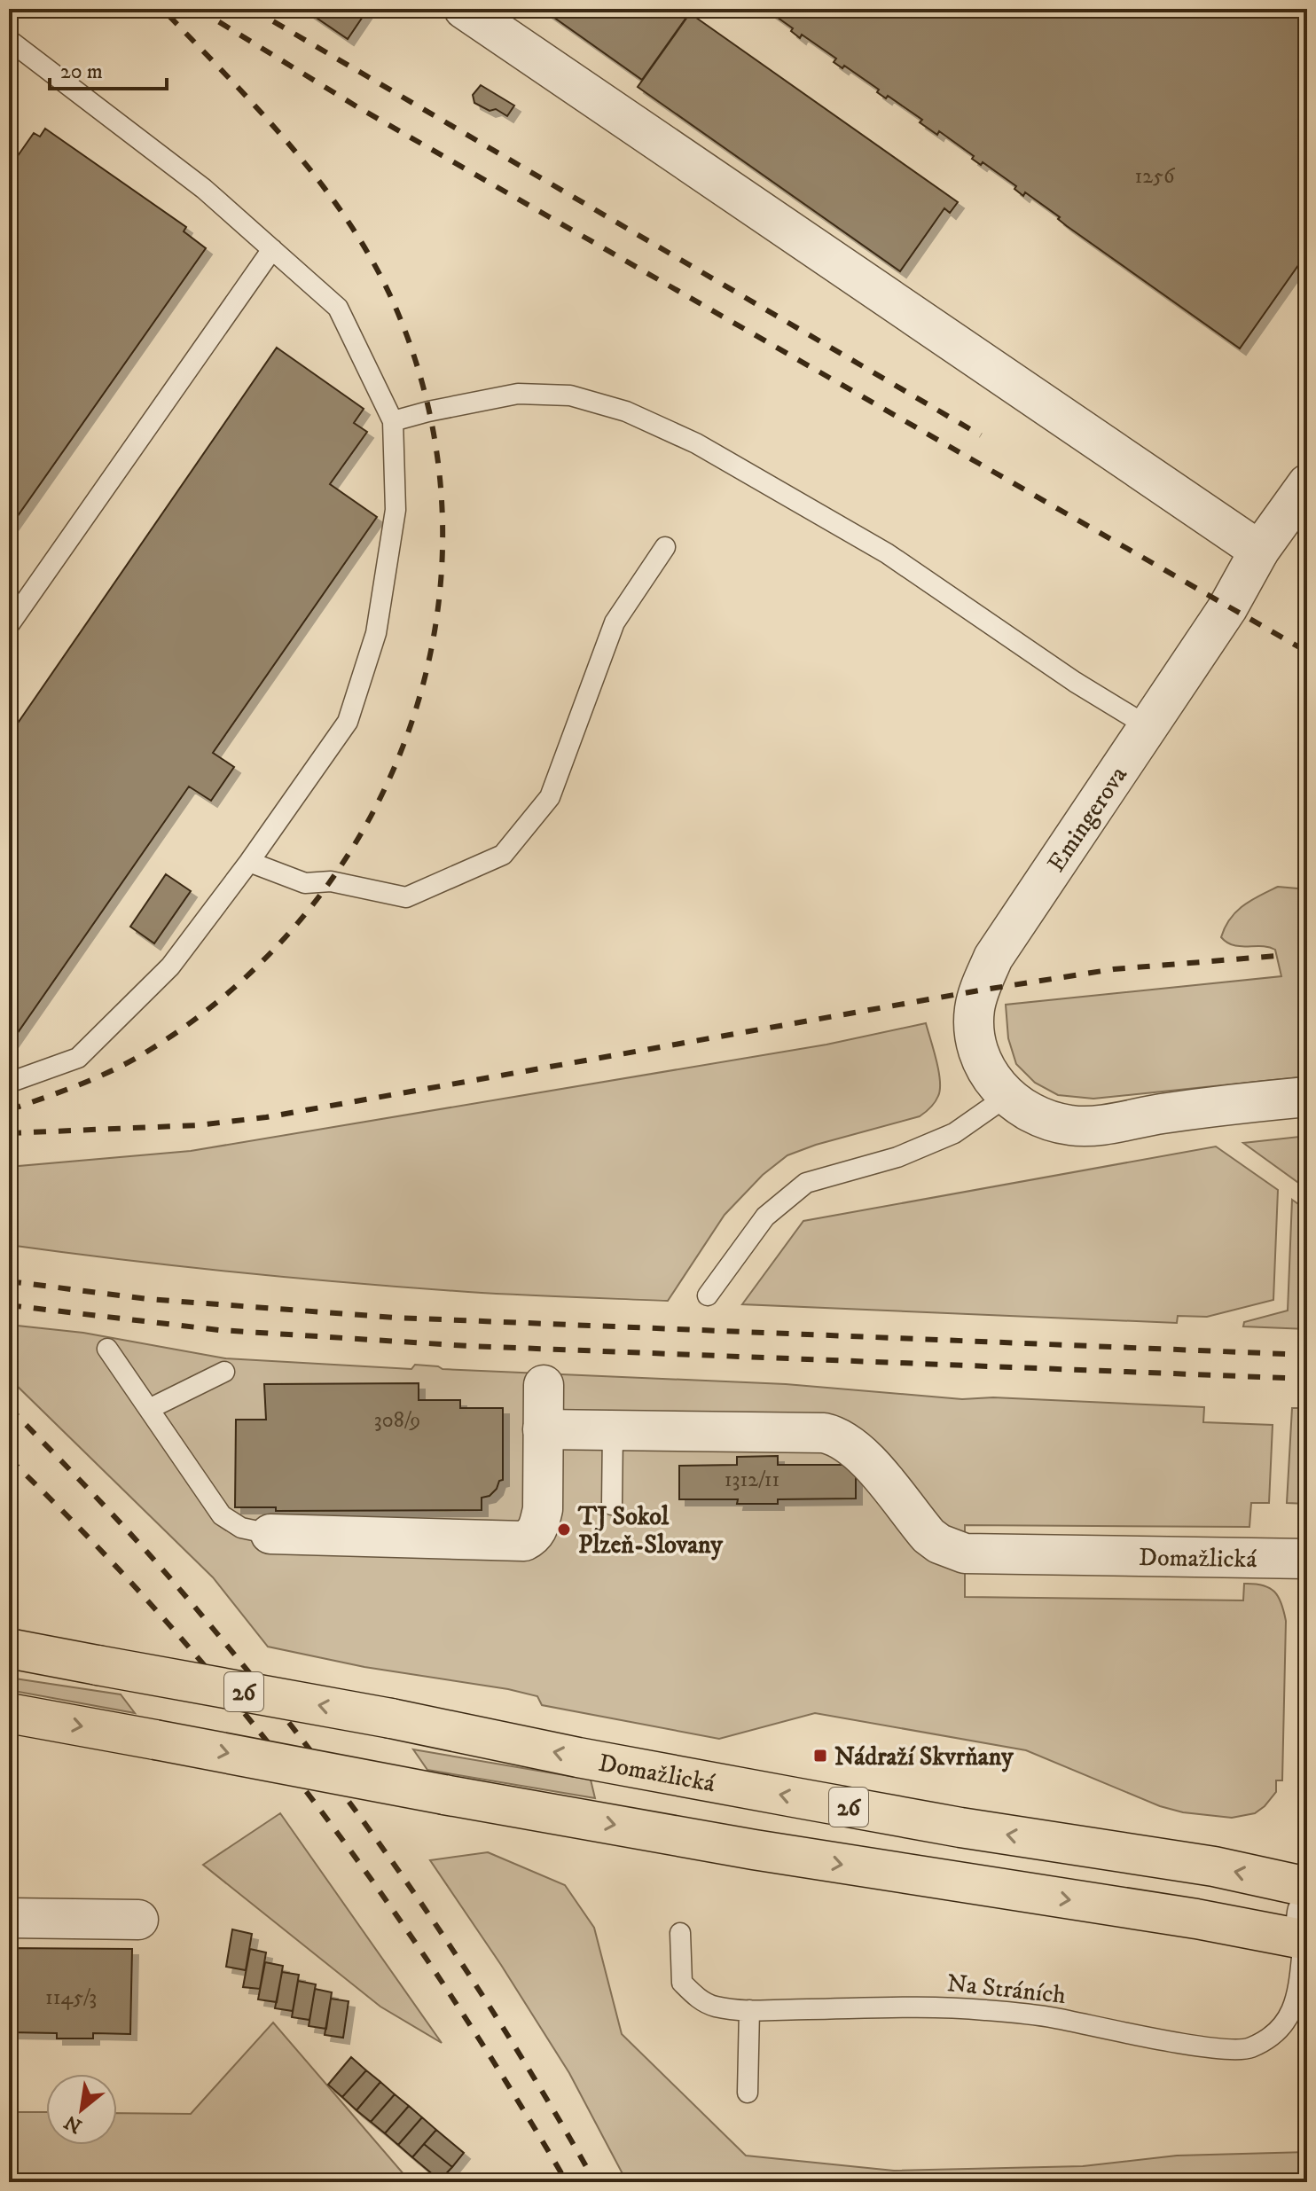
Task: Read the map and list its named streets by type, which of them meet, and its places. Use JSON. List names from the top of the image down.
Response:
{
  "streets": {
    "main road": ["Domažlická", "26"],
    "street": ["Emingerova"],
    "lane": ["Na Stráních"]
  },
  "crossings": [
    ["26", "Na Stráních"]
  ],
  "places": {
    "other": ["TJ Sokol Plzeň-Slovany"],
    "transit": ["Nádraží Skvrňany"]
  },
  "house_numbers": [
    "1256",
    "308/9",
    "1312/11",
    "1145/3"
  ],
  "scale_bar": "20 m",
  "north": "bottom left"
}
